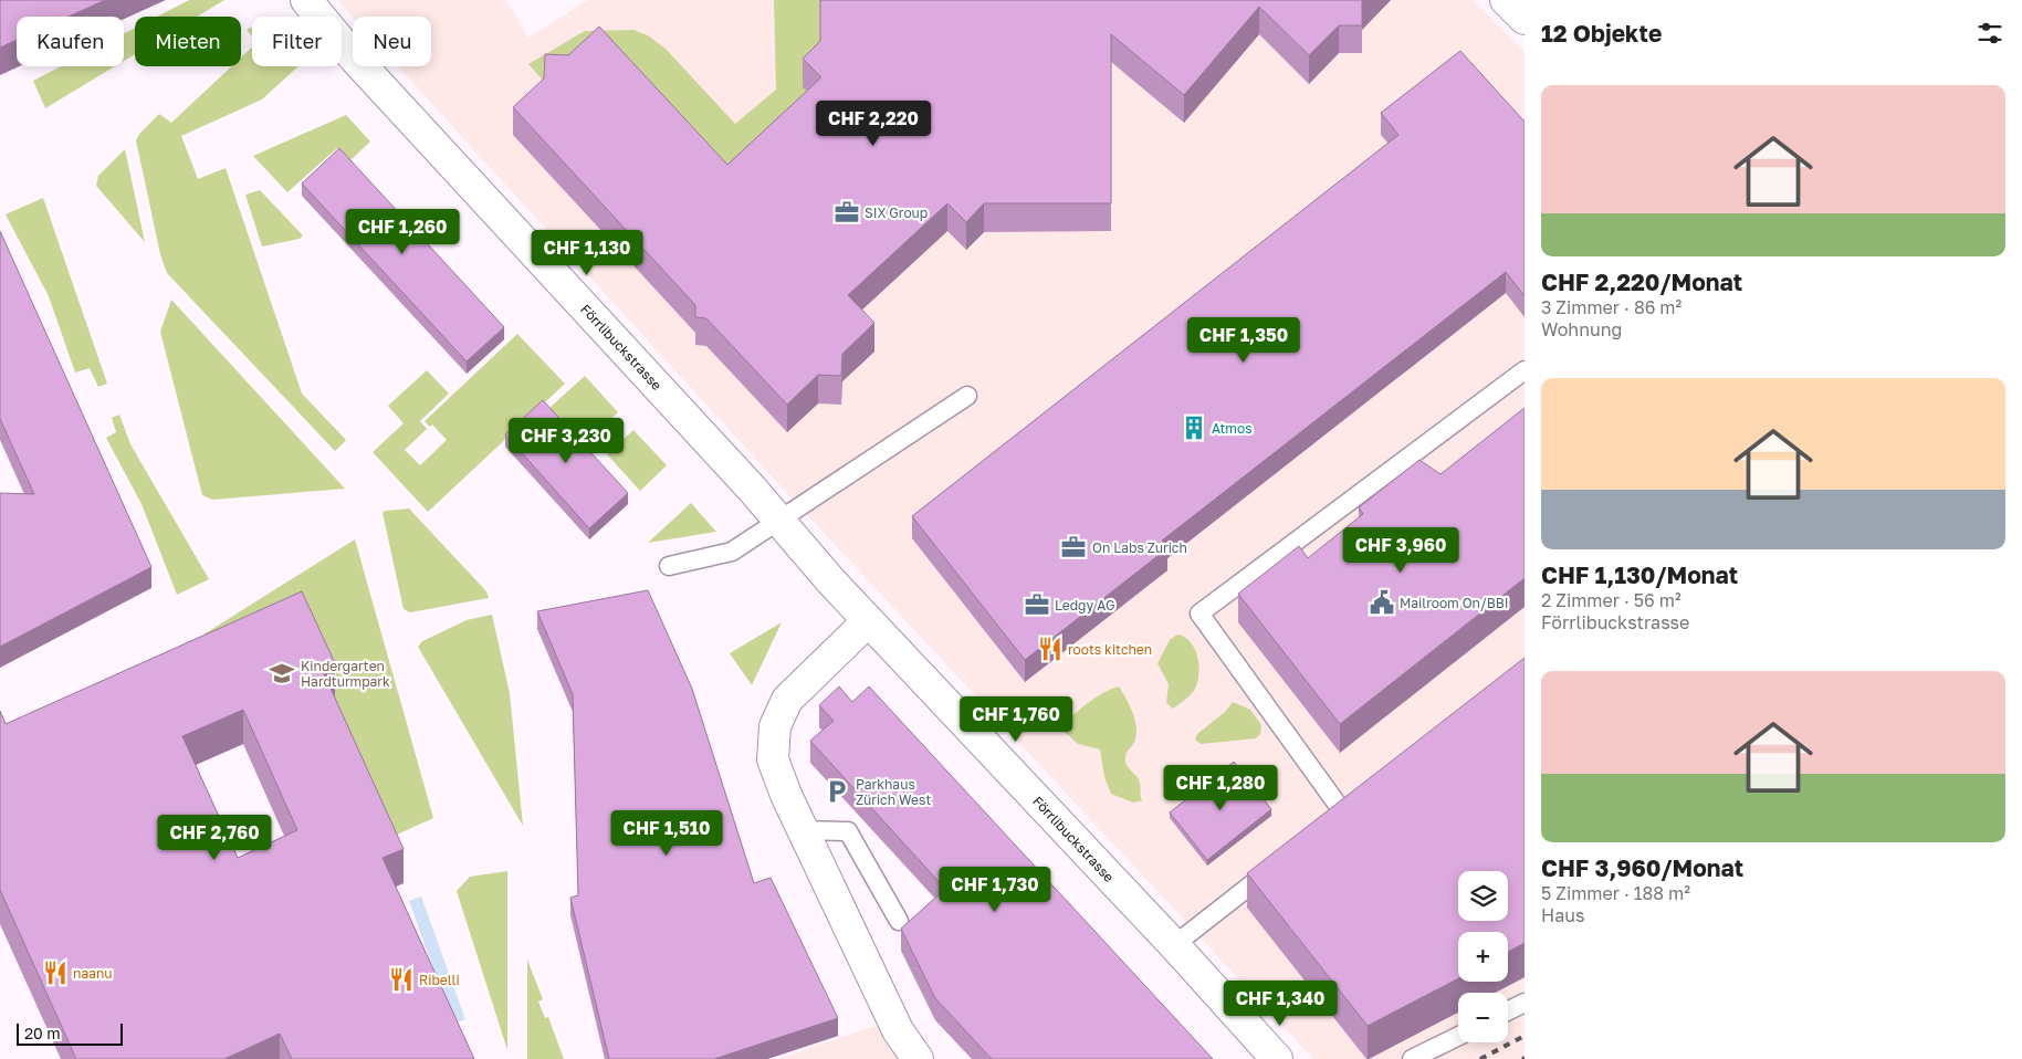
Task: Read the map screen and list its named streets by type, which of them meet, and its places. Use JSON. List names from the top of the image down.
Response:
{
  "streets": {
    "street": ["Förrlibuckstrasse"]
  },
  "places": {
    "office": ["SIX Group", "On Labs Zurich", "Ledgy AG"],
    "building": ["Atmos"],
    "public building": ["Mailroom On/BBI"],
    "restaurant": ["roots kitchen", "naanu", "Ribelli"],
    "school or university": ["Kindergarten Hardturmpark"],
    "parking": ["Parkhaus Zürich West"]
  },
  "scale_bar": "20 m",
  "page": {
    "heading": "12 Objekte",
    "chip": [
      "Kaufen",
      "Mieten",
      "Filter",
      "Neu"
    ],
    "list": [
      {
        "name": "CHF 2,220/Monat",
        "note": "3 Zimmer · 86 m² · Wohnung"
      },
      {
        "name": "CHF 1,130/Monat",
        "note": "2 Zimmer · 56 m² · Förrlibuckstrasse"
      },
      {
        "name": "CHF 3,960/Monat",
        "note": "5 Zimmer · 188 m² · Haus"
      }
    ],
    "price": [
      "CHF 2,220",
      "CHF 1,260",
      "CHF 1,130",
      "CHF 1,350",
      "CHF 3,230",
      "CHF 3,960",
      "CHF 1,760",
      "CHF 1,280",
      "CHF 1,510",
      "CHF 2,760",
      "CHF 1,730",
      "CHF 1,340"
    ],
    "map_buttons": ["+", "−"],
    "scale": "20 m"
  }
}
